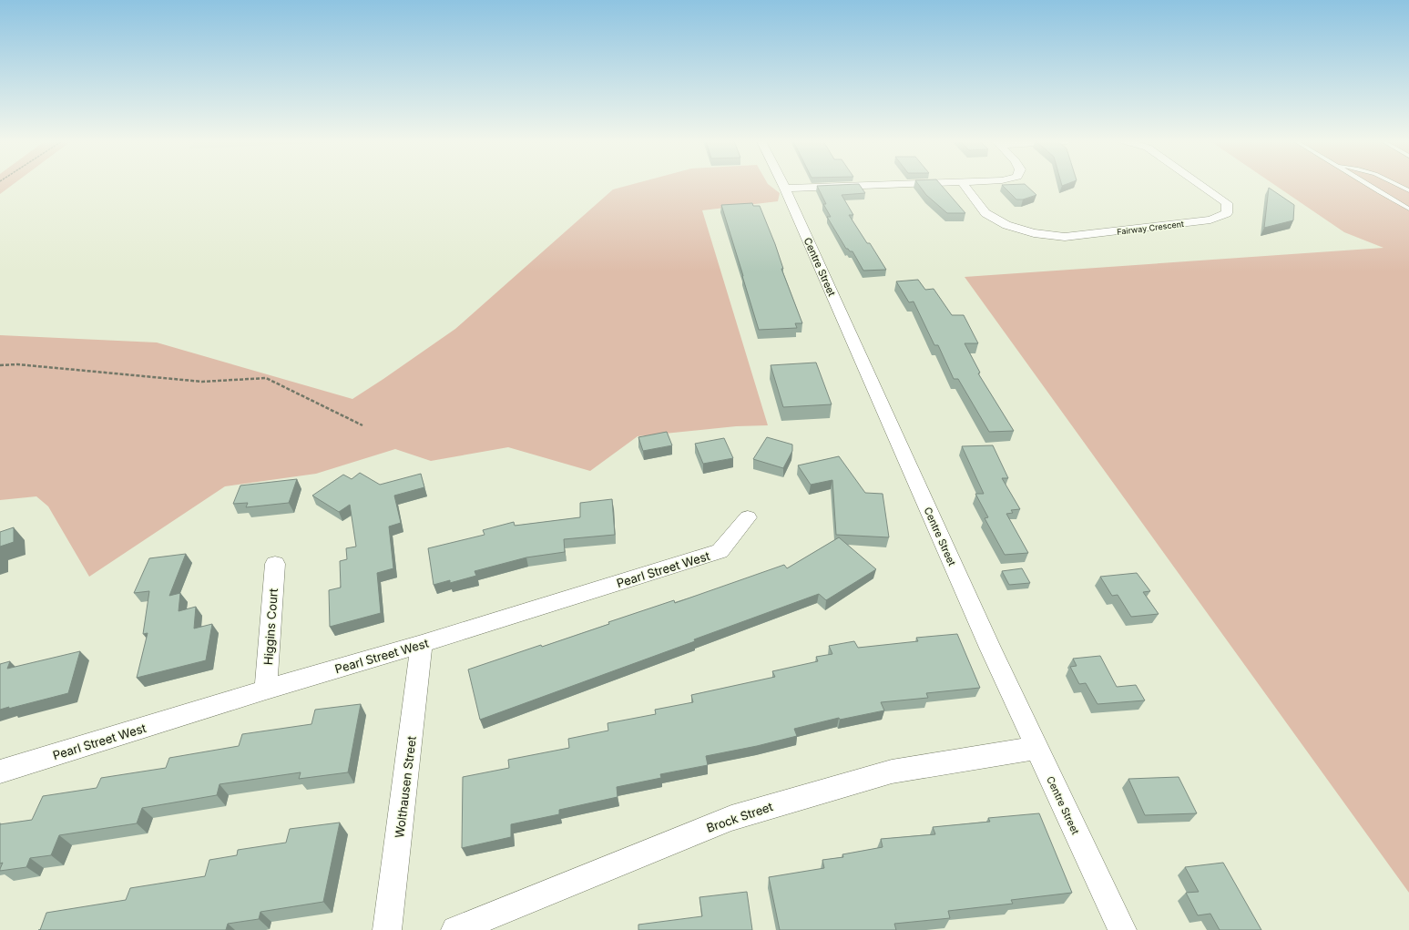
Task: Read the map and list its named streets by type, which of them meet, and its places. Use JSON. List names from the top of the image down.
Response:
{
  "streets": {
    "street": [
      "Fairway Crescent",
      "Centre Street",
      "Pearl Street West",
      "Higgins Court",
      "Wolthausen Street",
      "Brock Street"
    ]
  },
  "crossings": [
    ["Centre Street", "Brock Street"],
    ["Pearl Street West", "Higgins Court"],
    ["Pearl Street West", "Wolthausen Street"]
  ]
}
